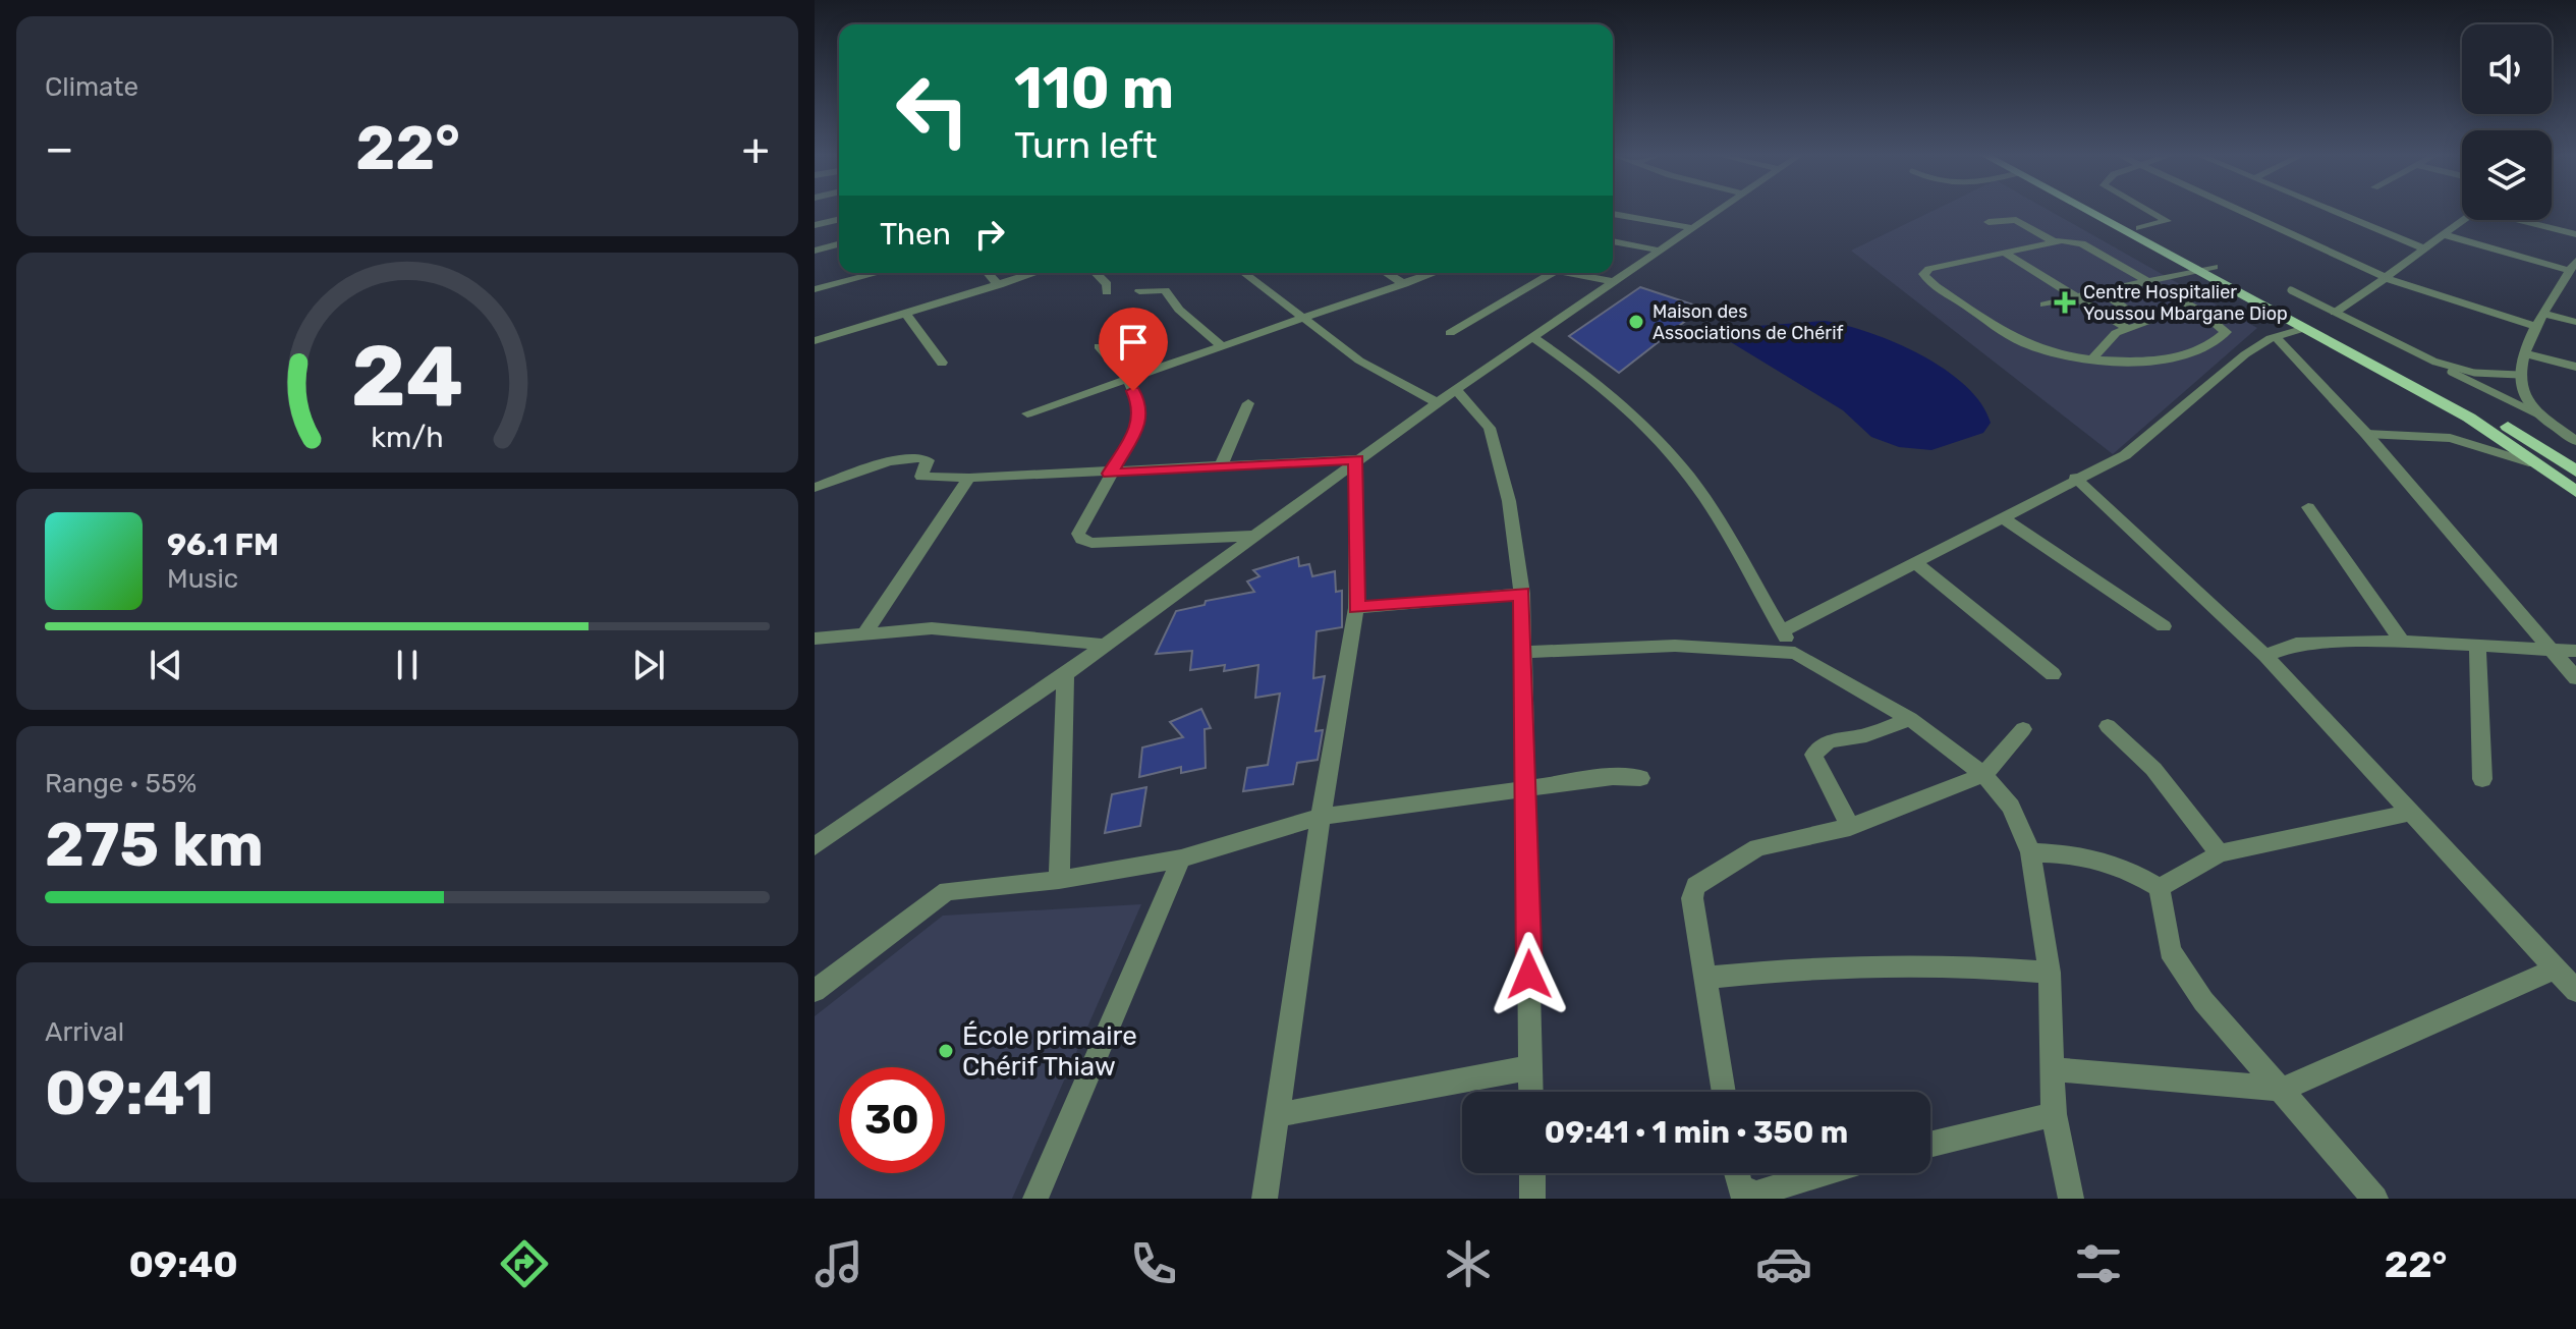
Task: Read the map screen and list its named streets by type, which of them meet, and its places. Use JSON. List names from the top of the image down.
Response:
{
  "places": {
    "health": ["Centre Hospitalier Youssou Mbargane Diop"],
    "other": ["Maison des Associations de Chérif", "École primaire Chérif Thiaw"]
  },
  "page": {
    "tile": [
      "Climate",
      ["Range · 55%", "275 km"],
      ["Arrival", "09:41"]
    ],
    "turn": ["110 m", "Turn left"],
    "heat": ["−", "22°", "+"],
    "then": "Then",
    "song": ["96.1 FM", "Music"],
    "limit": "30",
    "trip": "09:41 · 1 min · 350 m",
    "tabs": ["09:40", "22°"],
    "gauge": ["24", "km/h"]
  }
}
